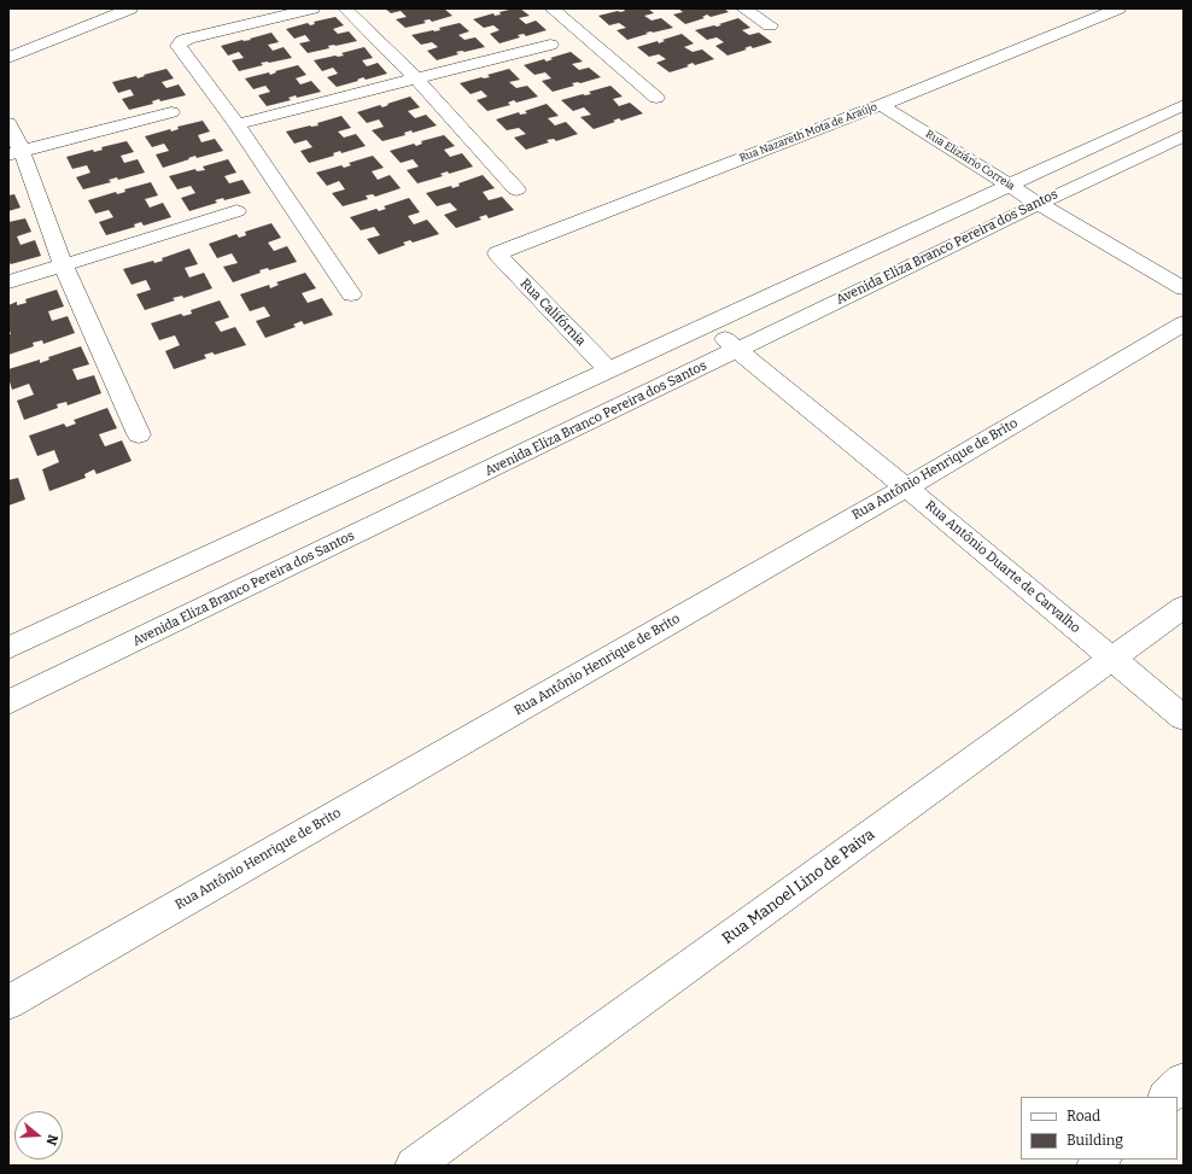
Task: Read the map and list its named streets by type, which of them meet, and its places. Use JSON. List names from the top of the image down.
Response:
{
  "streets": {
    "street": [
      "Rua Nazareth Mota de Araújo",
      "Rua Eliziário Correia",
      "Avenida Eliza Branco Pereira dos Santos",
      "Rua Califórnia",
      "Rua Antônio Henrique de Brito",
      "Rua Antônio Duarte de Carvalho",
      "Rua Manoel Lino de Paiva"
    ]
  },
  "crossings": [
    ["Rua Nazareth Mota de Araújo", "Rua Eliziário Correia"],
    ["Rua Nazareth Mota de Araújo", "Rua Califórnia"],
    ["Rua Eliziário Correia", "Avenida Eliza Branco Pereira dos Santos"],
    ["Avenida Eliza Branco Pereira dos Santos", "Rua Califórnia"],
    ["Avenida Eliza Branco Pereira dos Santos", "Rua Antônio Duarte de Carvalho"],
    ["Rua Antônio Henrique de Brito", "Rua Antônio Duarte de Carvalho"],
    ["Rua Antônio Duarte de Carvalho", "Rua Manoel Lino de Paiva"]
  ],
  "legend": ["Road", "Building"],
  "north": "right"
}
